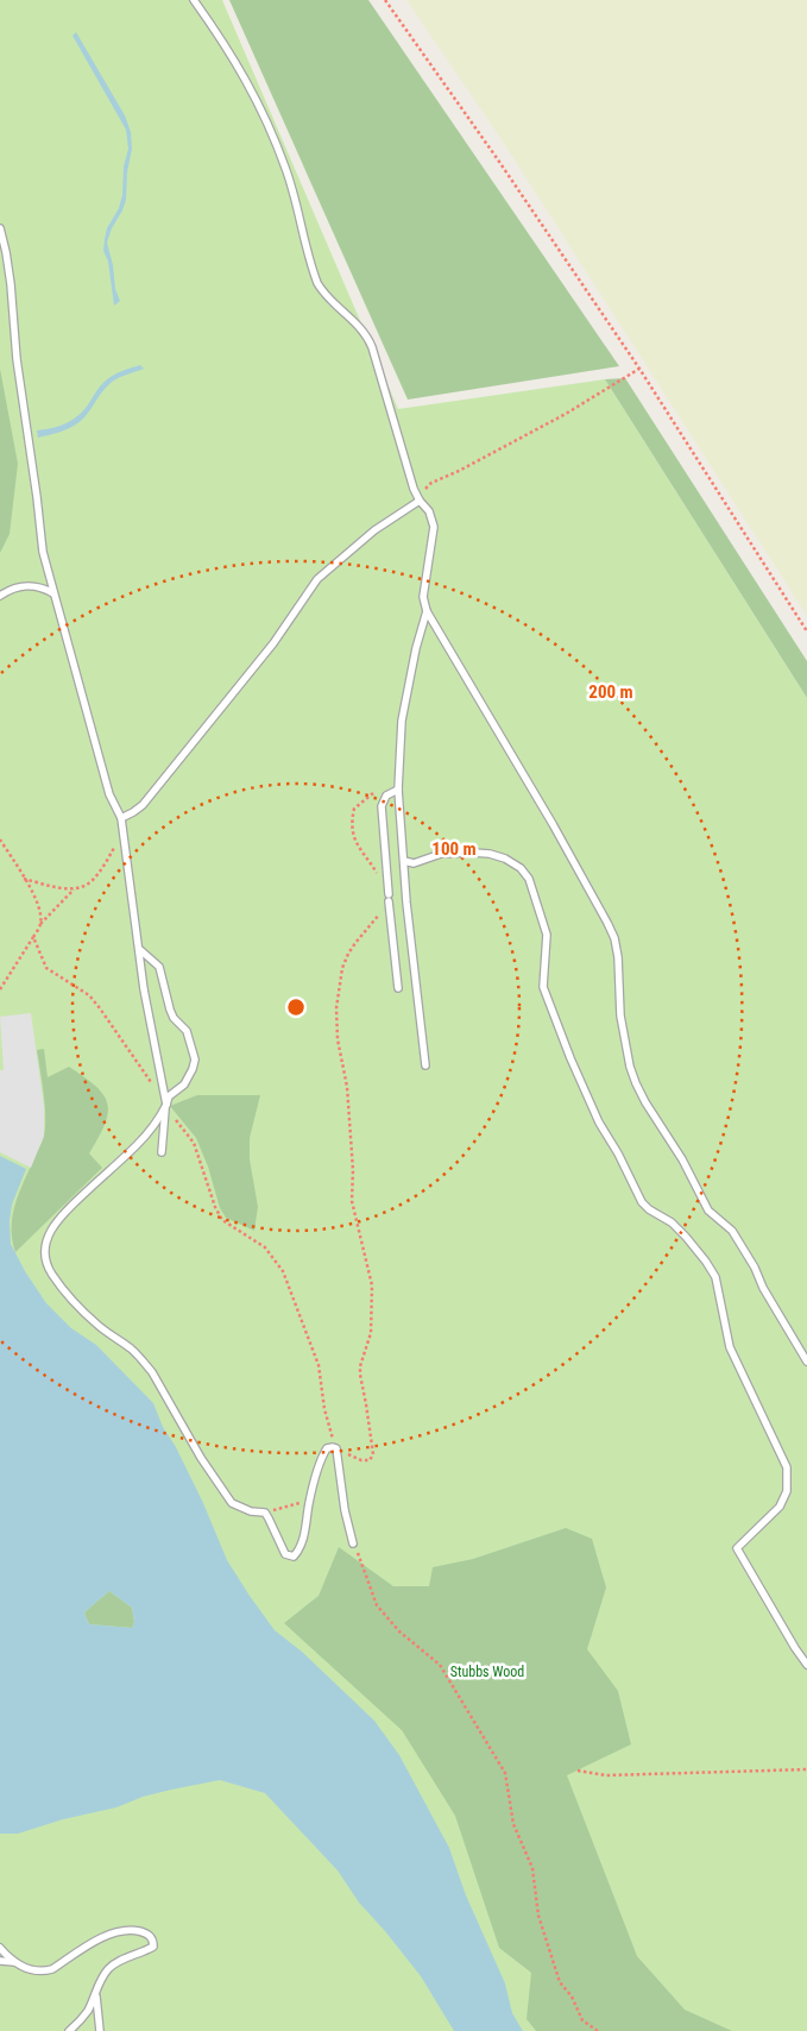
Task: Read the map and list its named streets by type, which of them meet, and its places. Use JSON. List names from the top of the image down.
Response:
{
  "parks": ["Stubbs Wood"],
  "rings": ["200 m", "100 m"]
}
